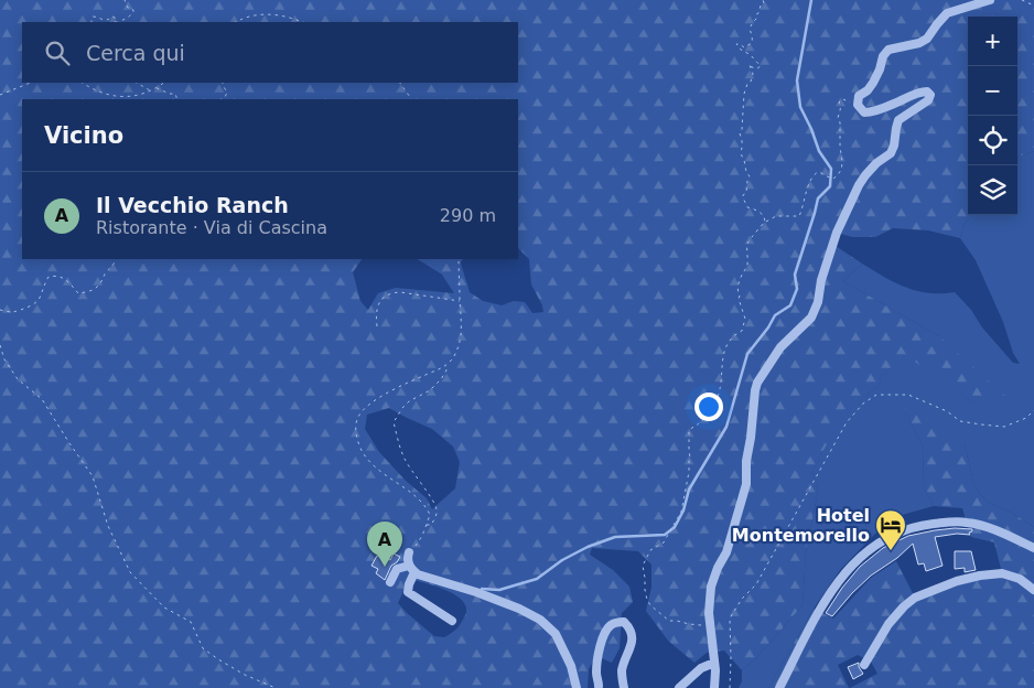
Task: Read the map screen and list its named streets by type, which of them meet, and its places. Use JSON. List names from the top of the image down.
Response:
{
  "places": {
    "hotel": ["Hotel Montemorello"]
  },
  "page": {
    "map_buttons": ["+", "−"],
    "search": "Cerca qui",
    "heading": "Vicino",
    "list": [
      {
        "mark": "A",
        "name": "Il Vecchio Ranch",
        "note": "Ristorante · Via di Cascina",
        "value": "290 m"
      }
    ],
    "pins": "A"
  }
}
